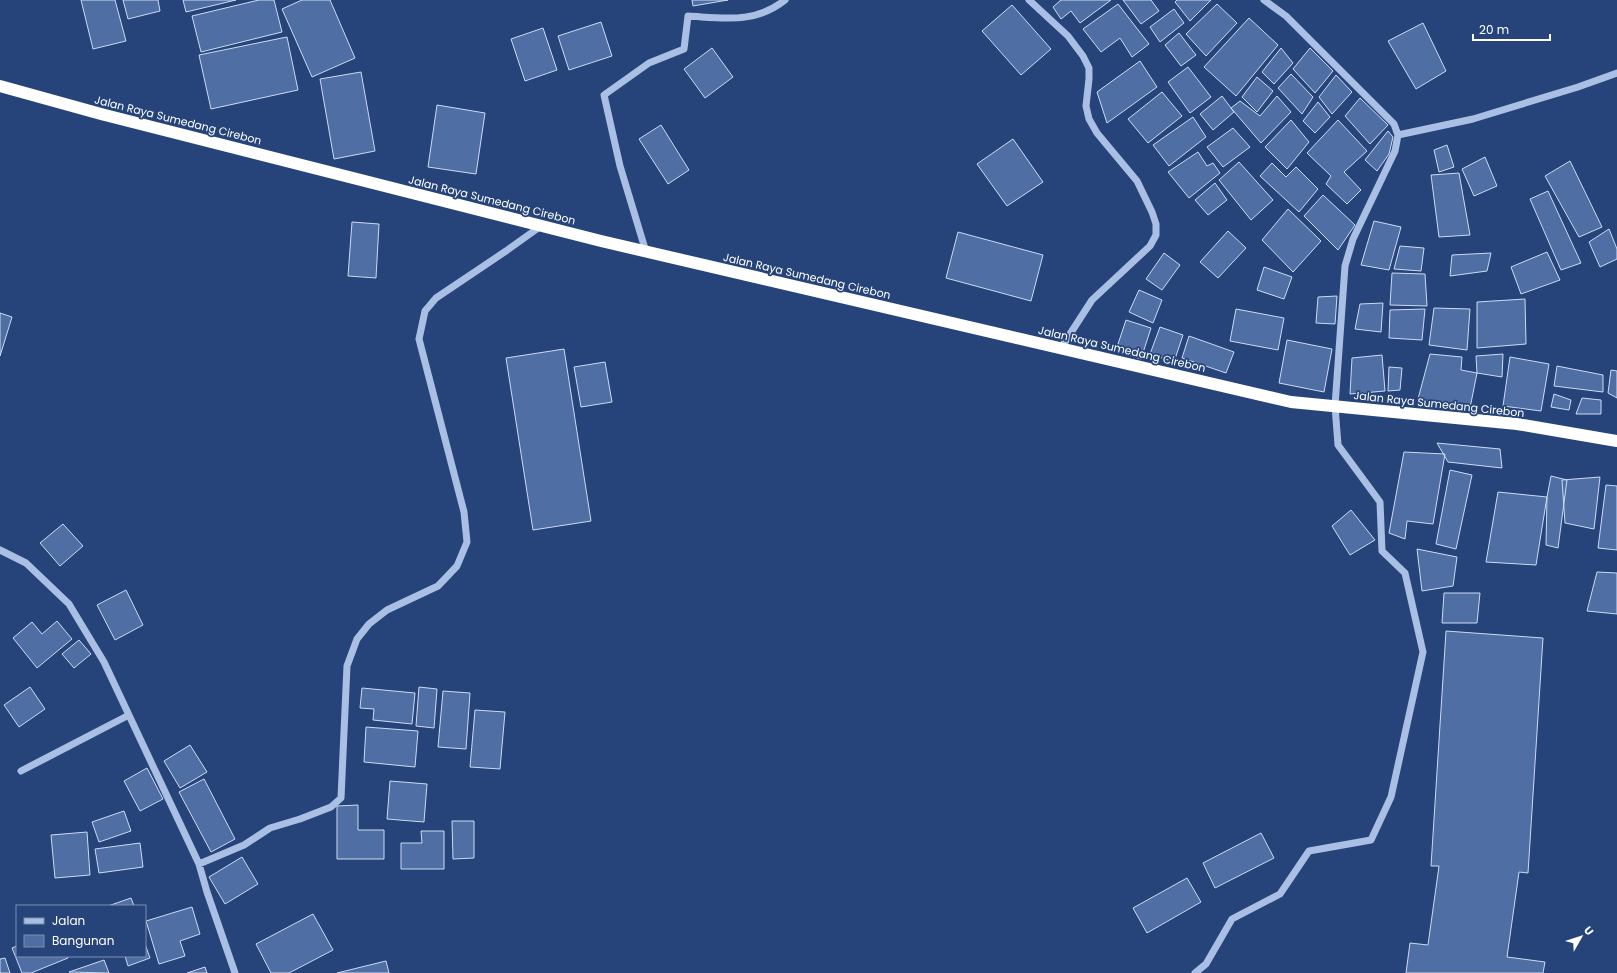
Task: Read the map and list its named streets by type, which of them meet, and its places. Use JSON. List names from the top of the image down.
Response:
{
  "streets": {
    "highway": ["Jalan Raya Sumedang Cirebon"]
  },
  "legend": ["Jalan", "Bangunan"],
  "scale_bar": "20 m",
  "north": "top right"
}
